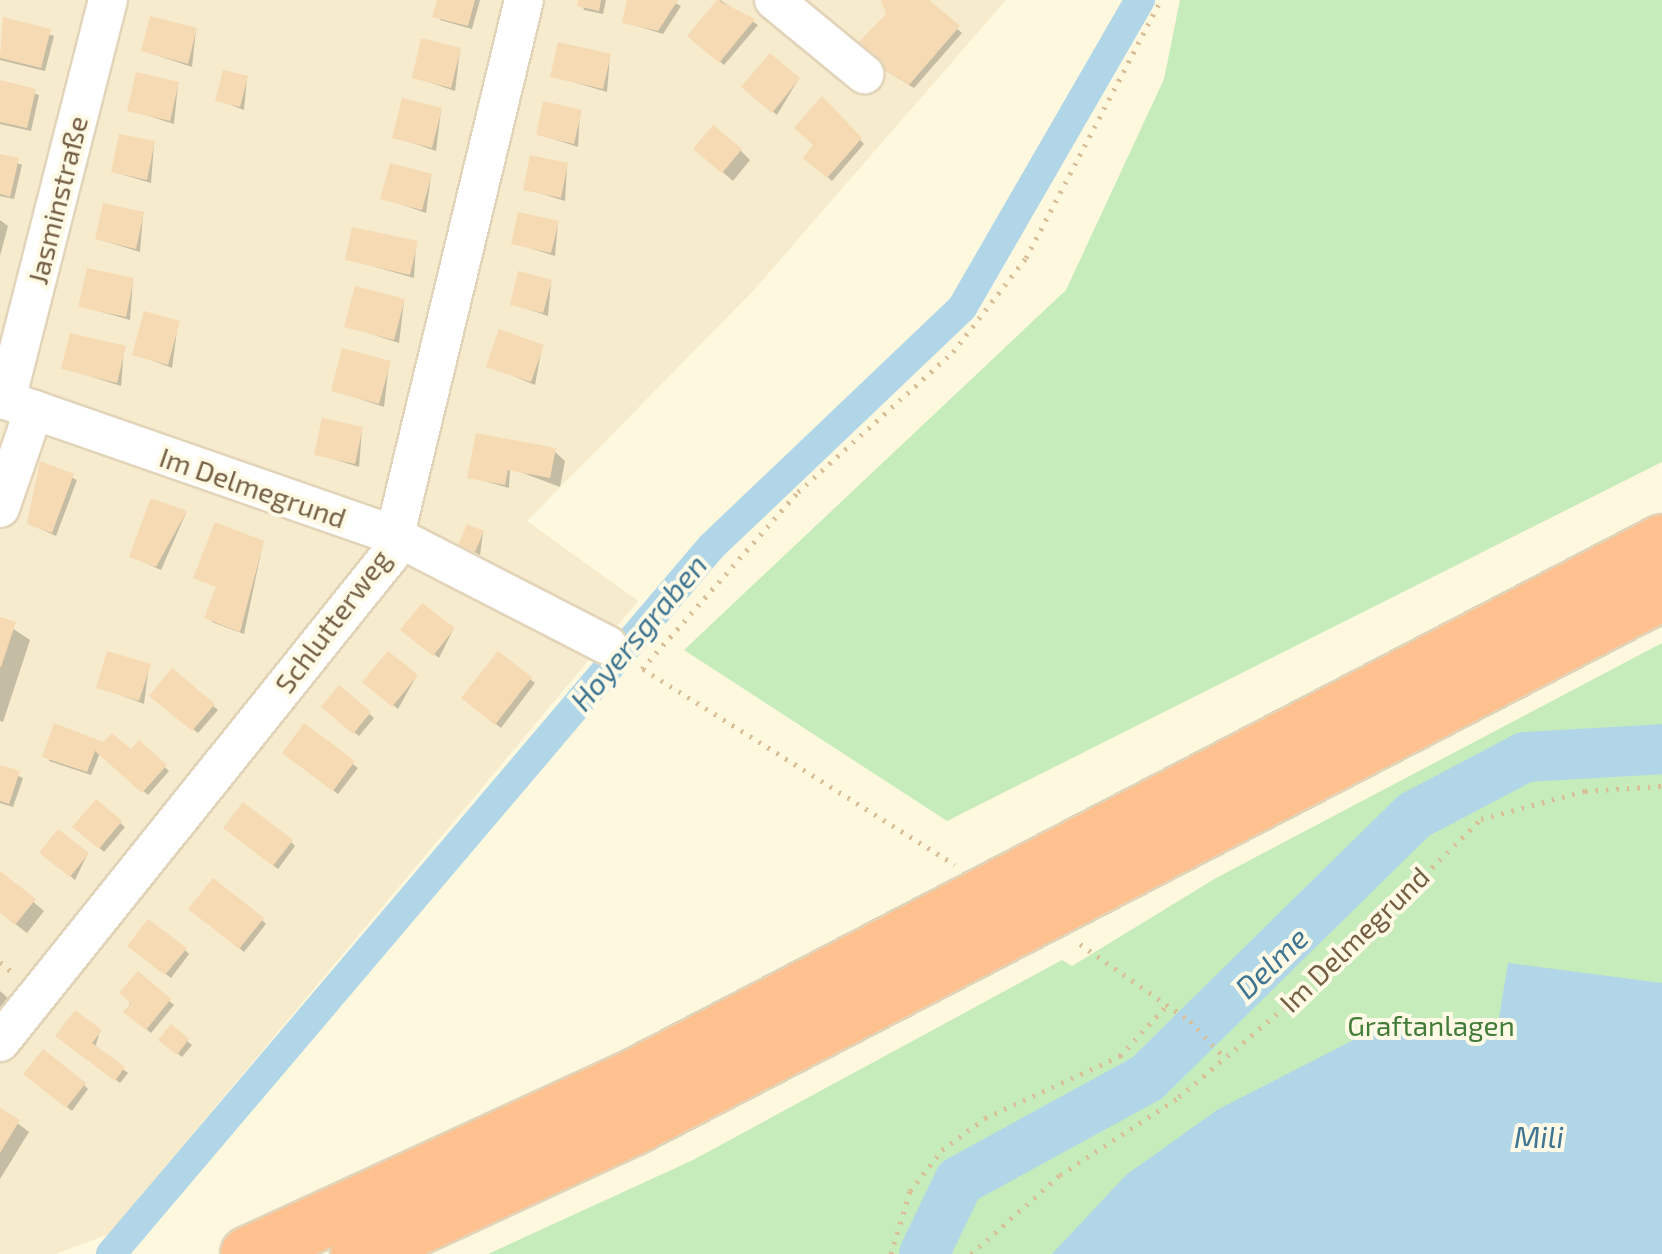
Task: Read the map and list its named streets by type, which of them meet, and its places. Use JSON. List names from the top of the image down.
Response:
{
  "streets": {
    "street": ["Jasminstraße", "Im Delmegrund", "Schlutterweg"]
  },
  "crossings": [
    ["Jasminstraße", "Im Delmegrund"],
    ["Im Delmegrund", "Schlutterweg"]
  ],
  "water": ["Hoyersgraben", "Delme", "Mili"],
  "parks": ["Graftanlagen"]
}
